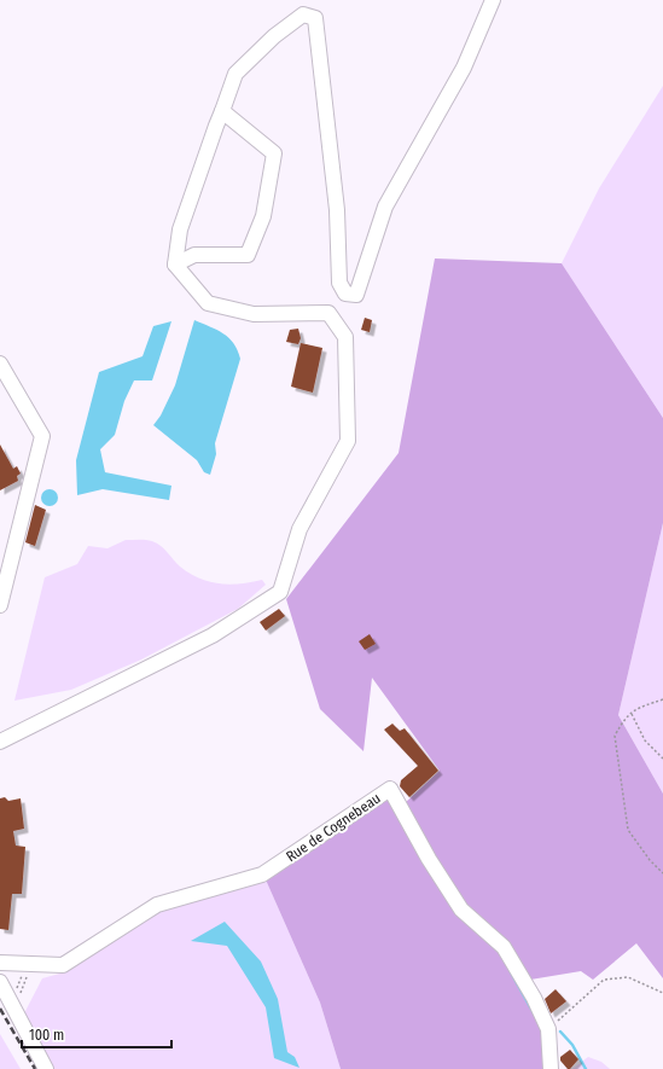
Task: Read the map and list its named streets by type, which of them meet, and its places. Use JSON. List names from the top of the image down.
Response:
{
  "streets": {
    "street": ["Rue de Cognebeau"]
  },
  "scale_bar": "100 m"
}
